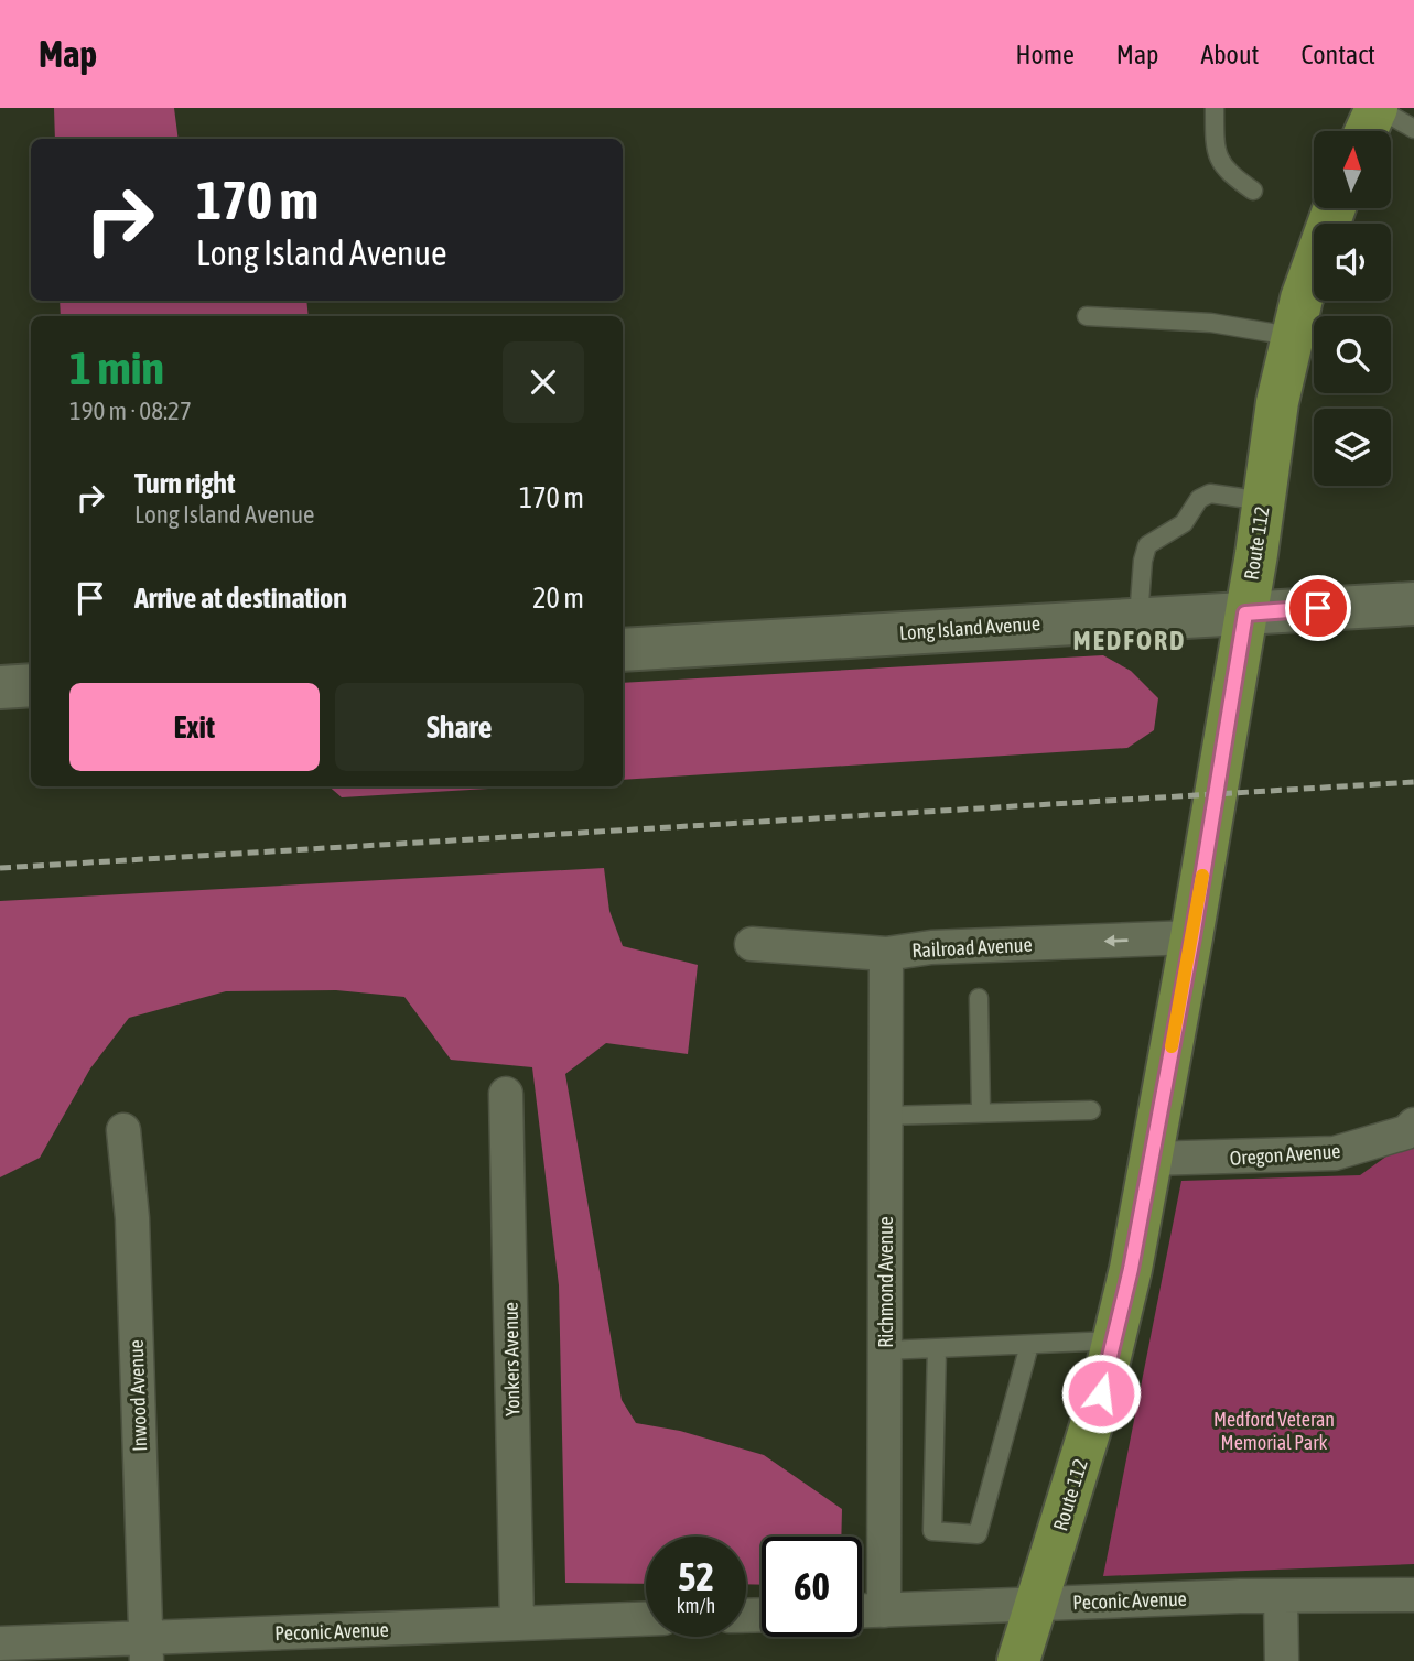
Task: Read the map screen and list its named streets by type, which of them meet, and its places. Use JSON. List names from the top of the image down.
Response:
{
  "streets": {
    "main road": ["Route 112"],
    "street": [
      "Long Island Avenue",
      "Railroad Avenue",
      "Oregon Avenue",
      "Richmond Avenue",
      "Yonkers Avenue",
      "Inwood Avenue",
      "Peconic Avenue"
    ]
  },
  "crossings": [
    ["Route 112", "Long Island Avenue"],
    ["Route 112", "Railroad Avenue"],
    ["Route 112", "Oregon Avenue"],
    ["Route 112", "Peconic Avenue"],
    ["Railroad Avenue", "Richmond Avenue"],
    ["Richmond Avenue", "Peconic Avenue"],
    ["Yonkers Avenue", "Peconic Avenue"],
    ["Inwood Avenue", "Peconic Avenue"]
  ],
  "one_way": ["Railroad Avenue"],
  "districts": ["MEDFORD"],
  "parks": ["Medford Veteran Memorial Park"],
  "north": "top",
  "page": {
    "header": "Map",
    "nav": [
      "Home",
      "Map",
      "About",
      "Contact"
    ],
    "turn": ["170 m", "Long Island Avenue"],
    "heading": ["1 min", "190 m · 08:27"],
    "list": [
      {
        "name": "Turn right",
        "note": "Long Island Avenue",
        "value": "170 m"
      },
      {
        "name": "Arrive at destination",
        "value": "20 m"
      }
    ],
    "buttons": ["Exit", "Share"],
    "speed": "52 km/h",
    "limit": "60"
  }
}
